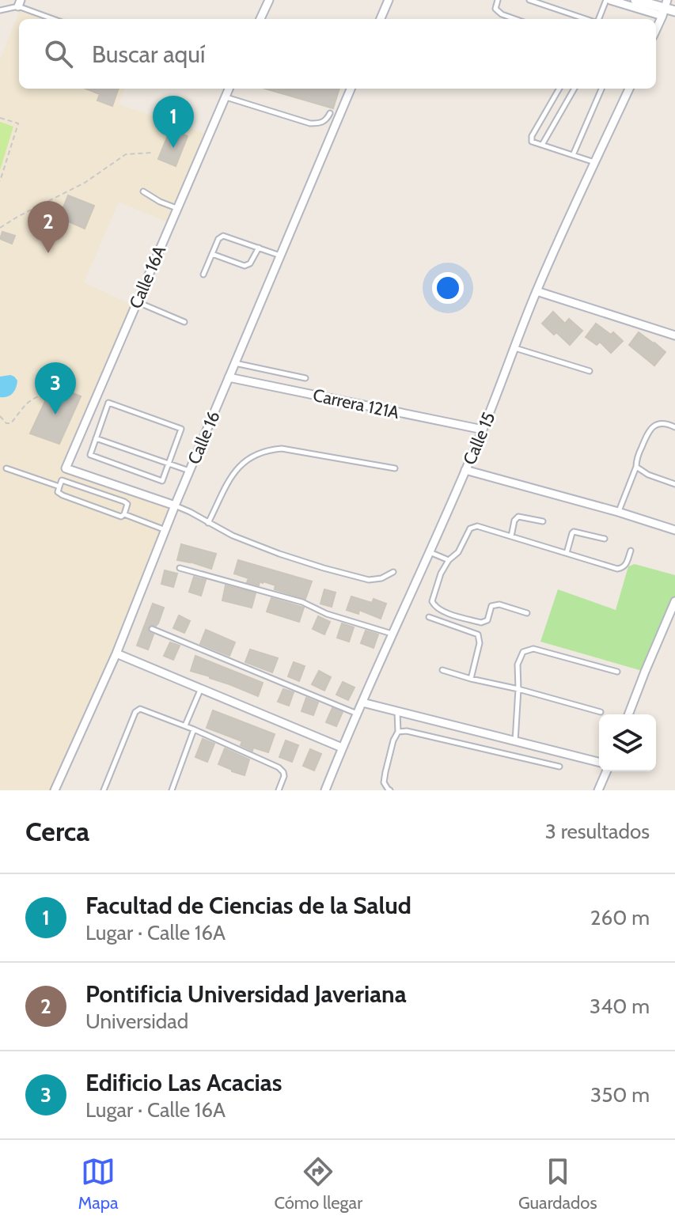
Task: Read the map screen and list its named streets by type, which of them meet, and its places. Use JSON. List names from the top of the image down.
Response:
{
  "streets": {
    "street": [
      "Calle 16A",
      "Carrera 121A",
      "Calle 16",
      "Calle 15"
    ]
  },
  "crossings": [
    ["Calle 16A", "Calle 16"],
    ["Carrera 121A", "Calle 16"],
    ["Carrera 121A", "Calle 15"]
  ],
  "page": {
    "search": "Buscar aquí",
    "pins": ["1", "2", "3"],
    "heading": ["Cerca", "3 resultados"],
    "list": [
      {
        "mark": "1",
        "name": "Facultad de Ciencias de la Salud",
        "note": "Lugar · Calle 16A",
        "value": "260 m"
      },
      {
        "mark": "2",
        "name": "Pontificia Universidad Javeriana",
        "note": "Universidad",
        "value": "340 m"
      },
      {
        "mark": "3",
        "name": "Edificio Las Acacias",
        "note": "Lugar · Calle 16A",
        "value": "350 m"
      }
    ],
    "nav": ["Mapa", "Cómo llegar", "Guardados"]
  }
}
